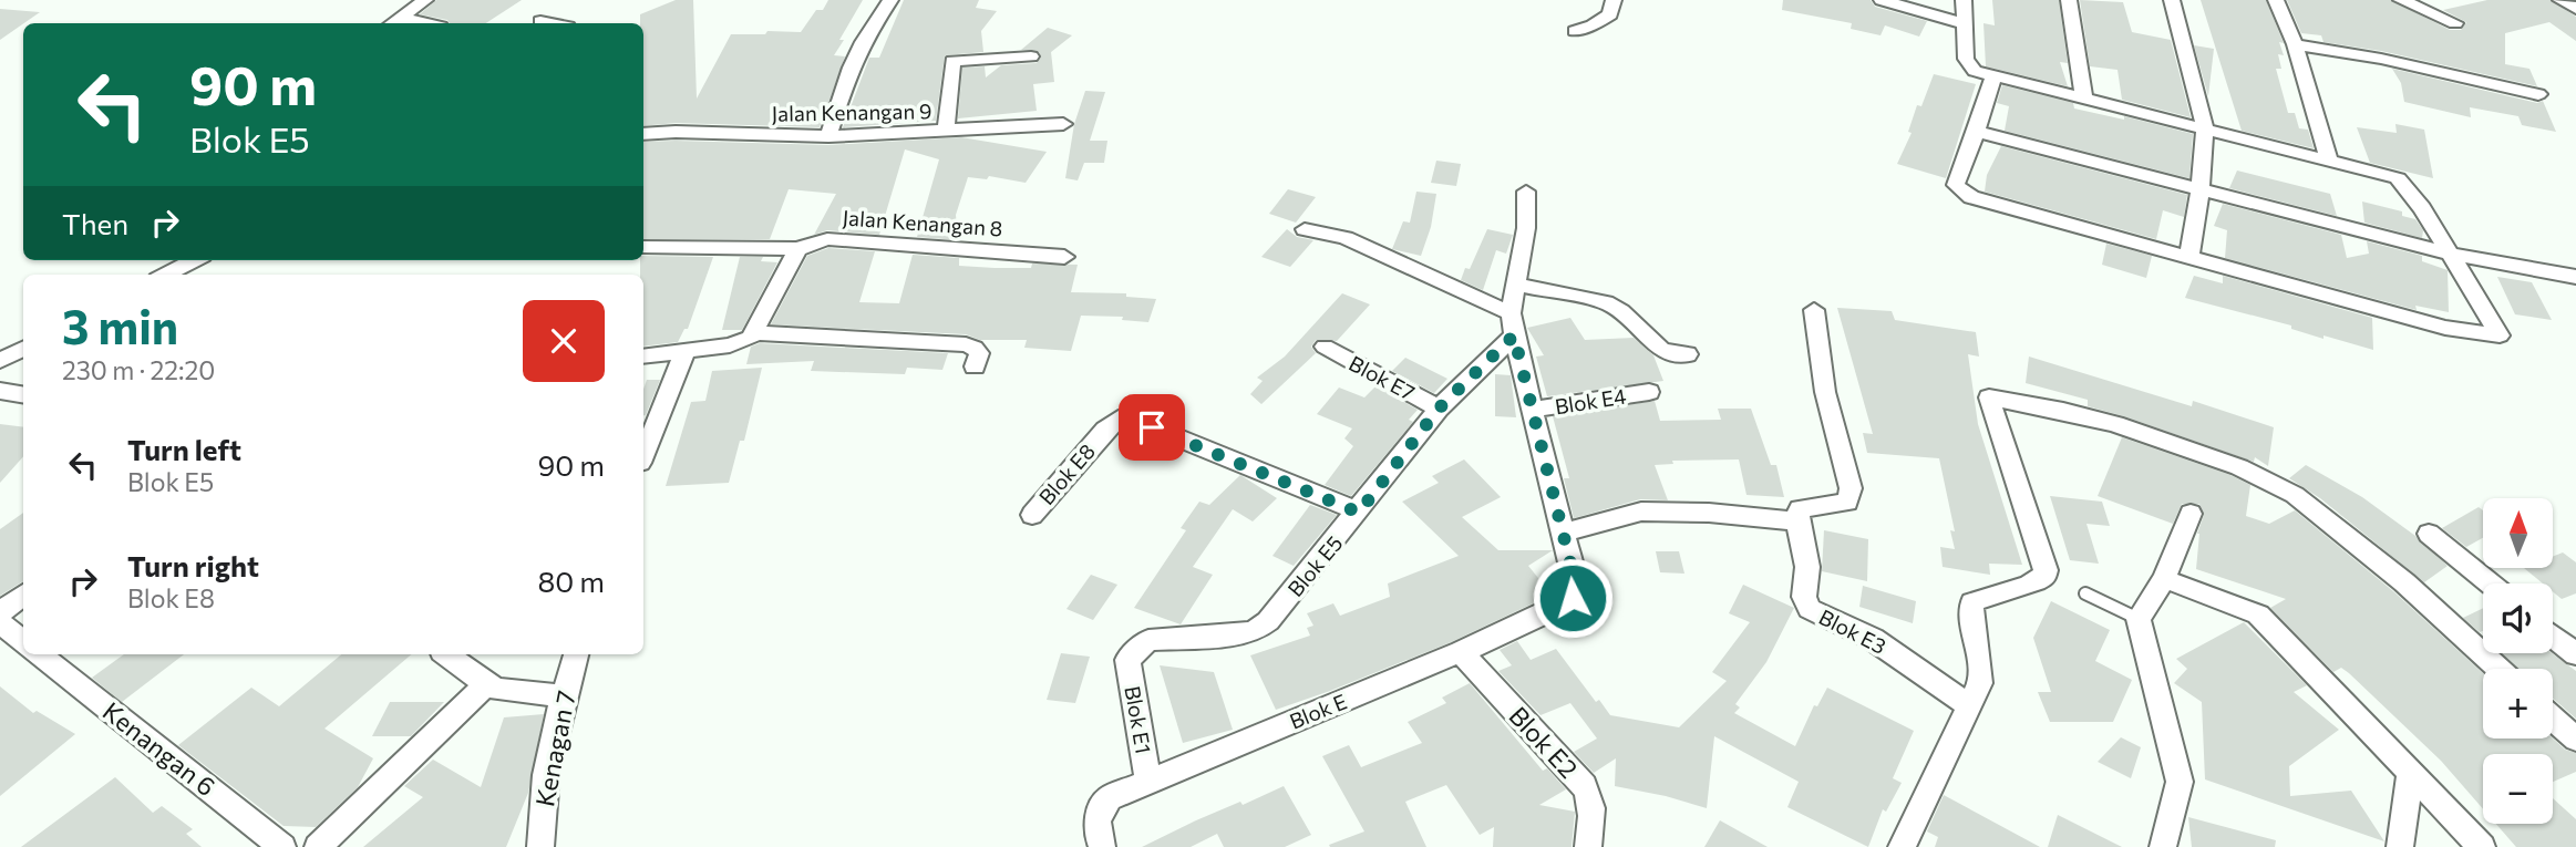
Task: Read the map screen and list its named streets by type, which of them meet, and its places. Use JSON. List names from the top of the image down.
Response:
{
  "streets": {
    "street": [
      "Jalan Kenangan 9",
      "Jalan Kenangan 8",
      "Blok E7",
      "Blok E4",
      "Blok E8",
      "Blok E5",
      "Blok E3",
      "Blok E",
      "Blok E1",
      "Blok E2",
      "Kenangan 6",
      "Kenagan 7"
    ]
  },
  "crossings": [
    ["Blok E7", "Blok E5"],
    ["Blok E8", "Blok E5"],
    ["Blok E5", "Blok E1"],
    ["Blok E", "Blok E1"],
    ["Blok E", "Blok E2"]
  ],
  "north": "top",
  "page": {
    "turn": ["90 m", "Blok E5"],
    "then": "Then",
    "heading": ["3 min", "230 m · 22:20"],
    "list": [
      {
        "name": "Turn left",
        "note": "Blok E5",
        "value": "90 m"
      },
      {
        "name": "Turn right",
        "note": "Blok E8",
        "value": "80 m"
      }
    ],
    "map_buttons": ["+", "−"]
  }
}
